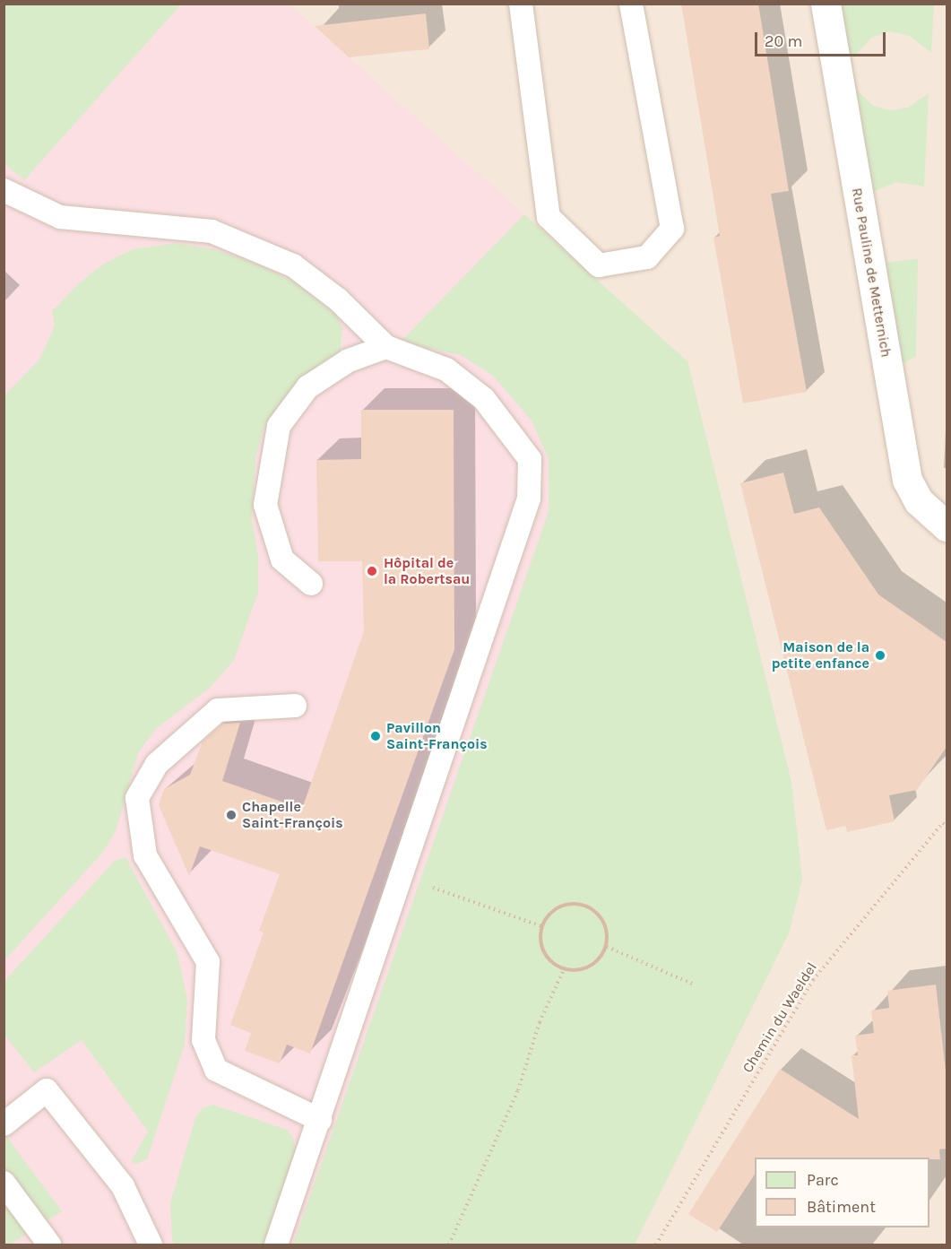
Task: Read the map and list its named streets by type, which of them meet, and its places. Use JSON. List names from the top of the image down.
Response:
{
  "streets": {
    "street": ["Rue Pauline de Metternich"],
    "path": ["Chemin du Waeldel"]
  },
  "places": [
    "Hôpital de la Robertsau",
    "Maison de la petite enfance",
    "Pavillon Saint-François",
    "Chapelle Saint-François"
  ],
  "legend": ["Parc", "Bâtiment"],
  "scale_bar": "20 m"
}
